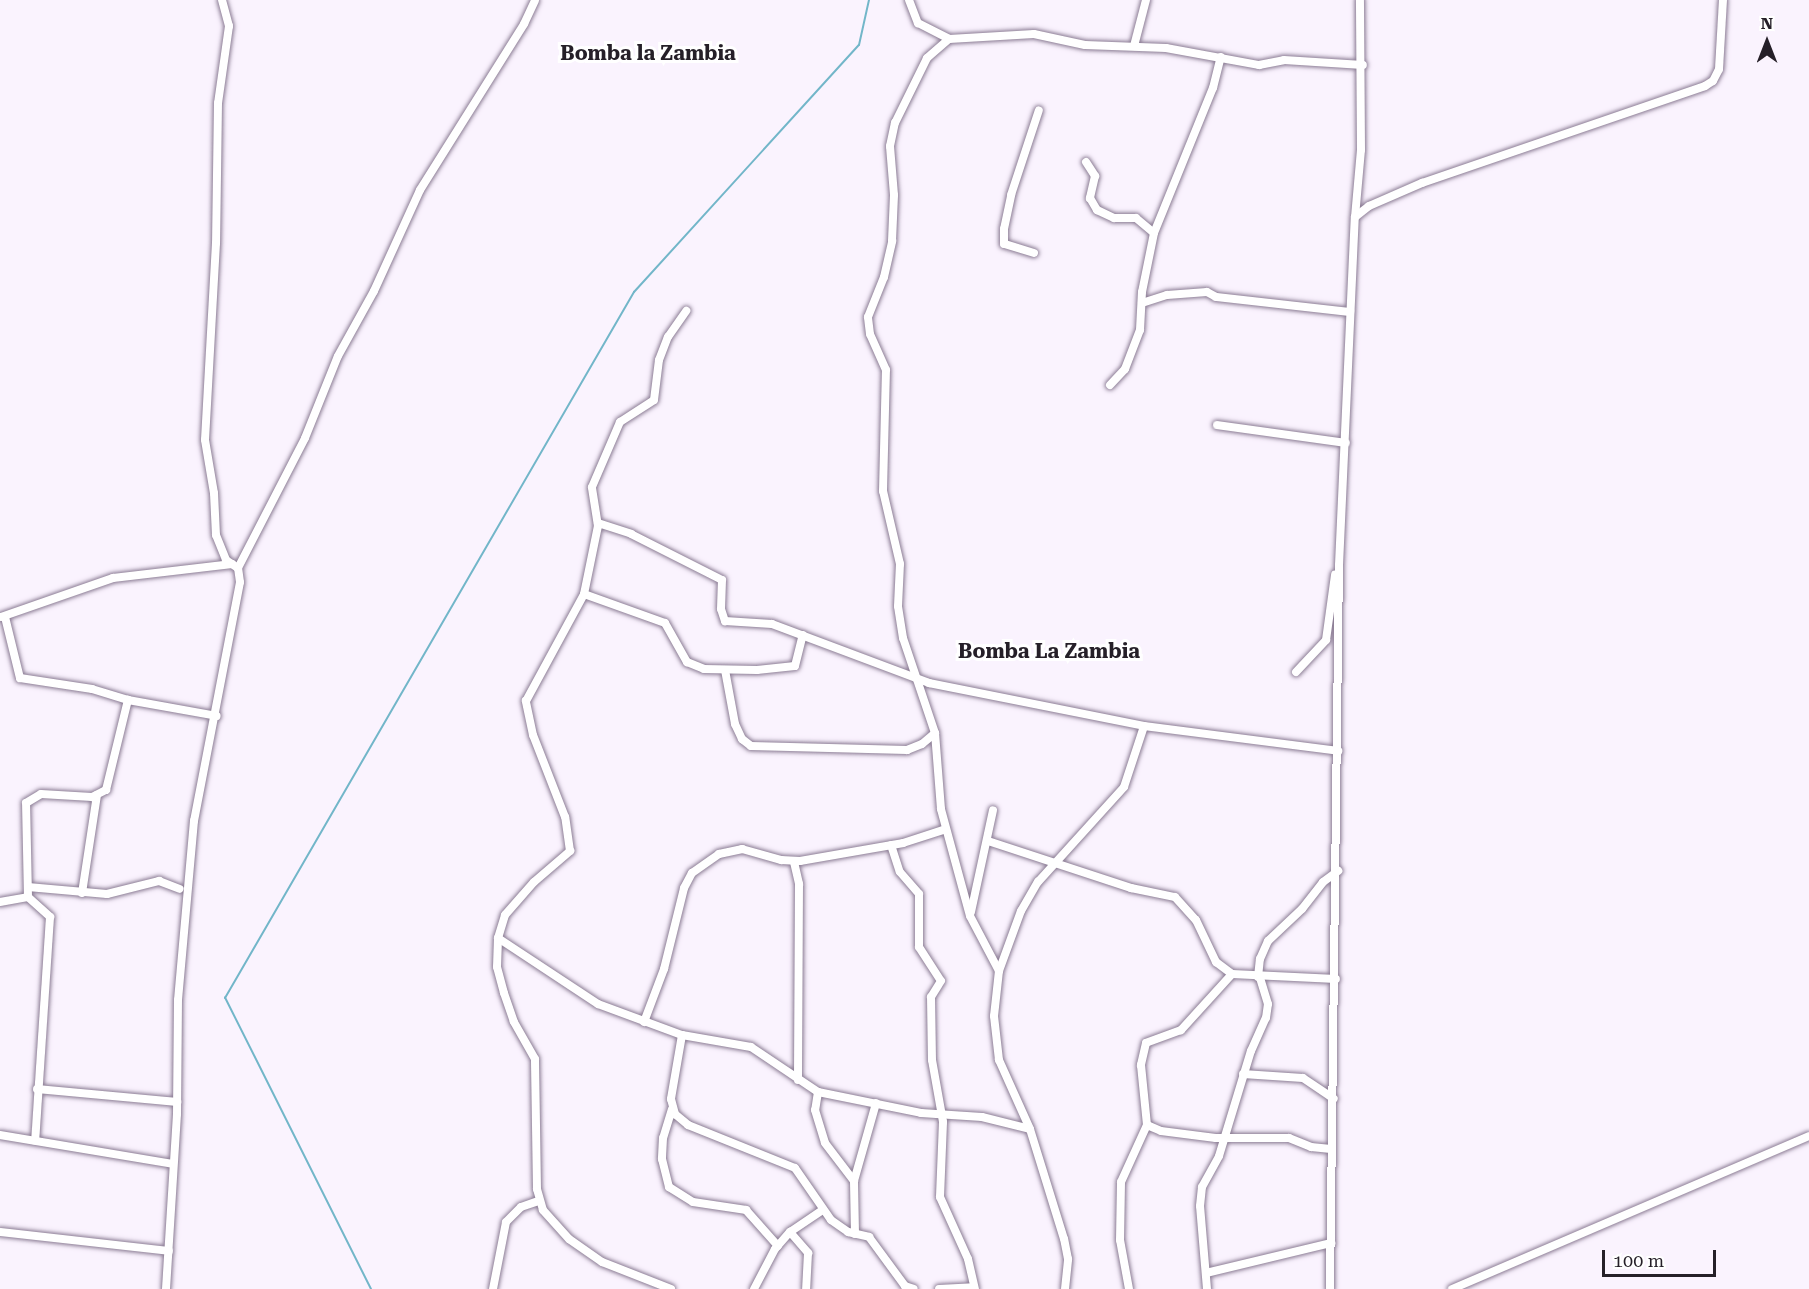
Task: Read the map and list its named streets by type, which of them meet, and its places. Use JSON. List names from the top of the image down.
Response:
{
  "districts": ["Bomba la Zambia", "Bomba La Zambia"],
  "scale_bar": "100 m",
  "north": "top"
}
